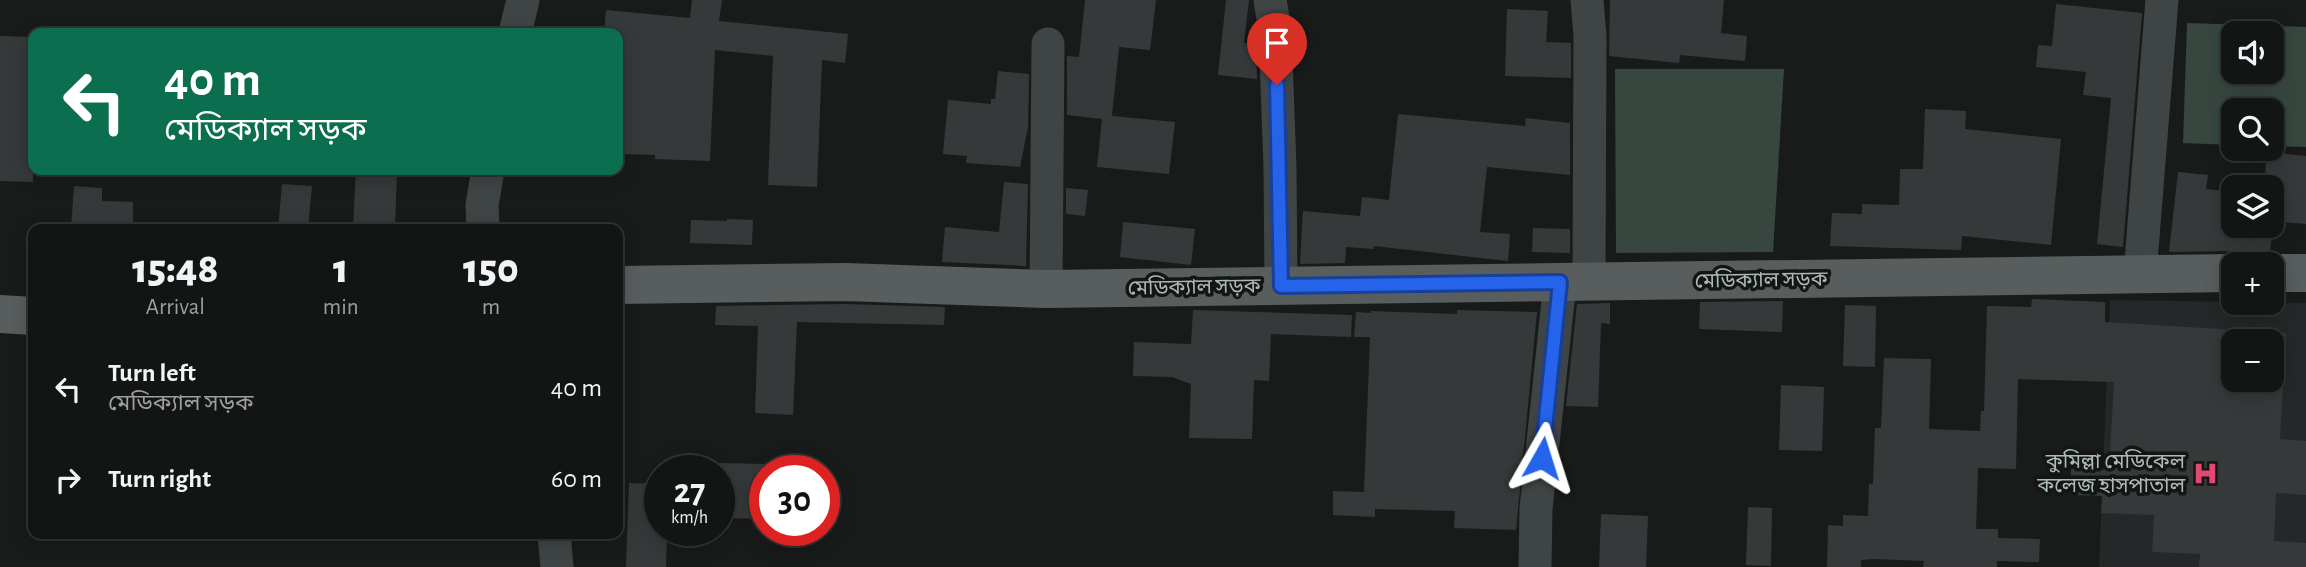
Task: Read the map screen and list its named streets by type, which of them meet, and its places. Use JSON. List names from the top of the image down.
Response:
{
  "streets": {
    "main road": ["মেডিক্যাল সড়ক"]
  },
  "places": {
    "hospital": ["কুমিল্লা মেডিকেল কলেজ হাসপাতাল"]
  },
  "page": {
    "map_buttons": ["+", "−"],
    "turn": ["40 m", "মেডিক্যাল সড়ক"],
    "eta": [
      "15:48",
      "Arrival",
      "1",
      "min",
      "150",
      "m"
    ],
    "list": [
      {
        "name": "Turn left",
        "note": "মেডিক্যাল সড়ক",
        "value": "40 m"
      },
      {
        "name": "Turn right",
        "value": "60 m"
      }
    ],
    "speed": "27 km/h",
    "limit": "30"
  }
}
